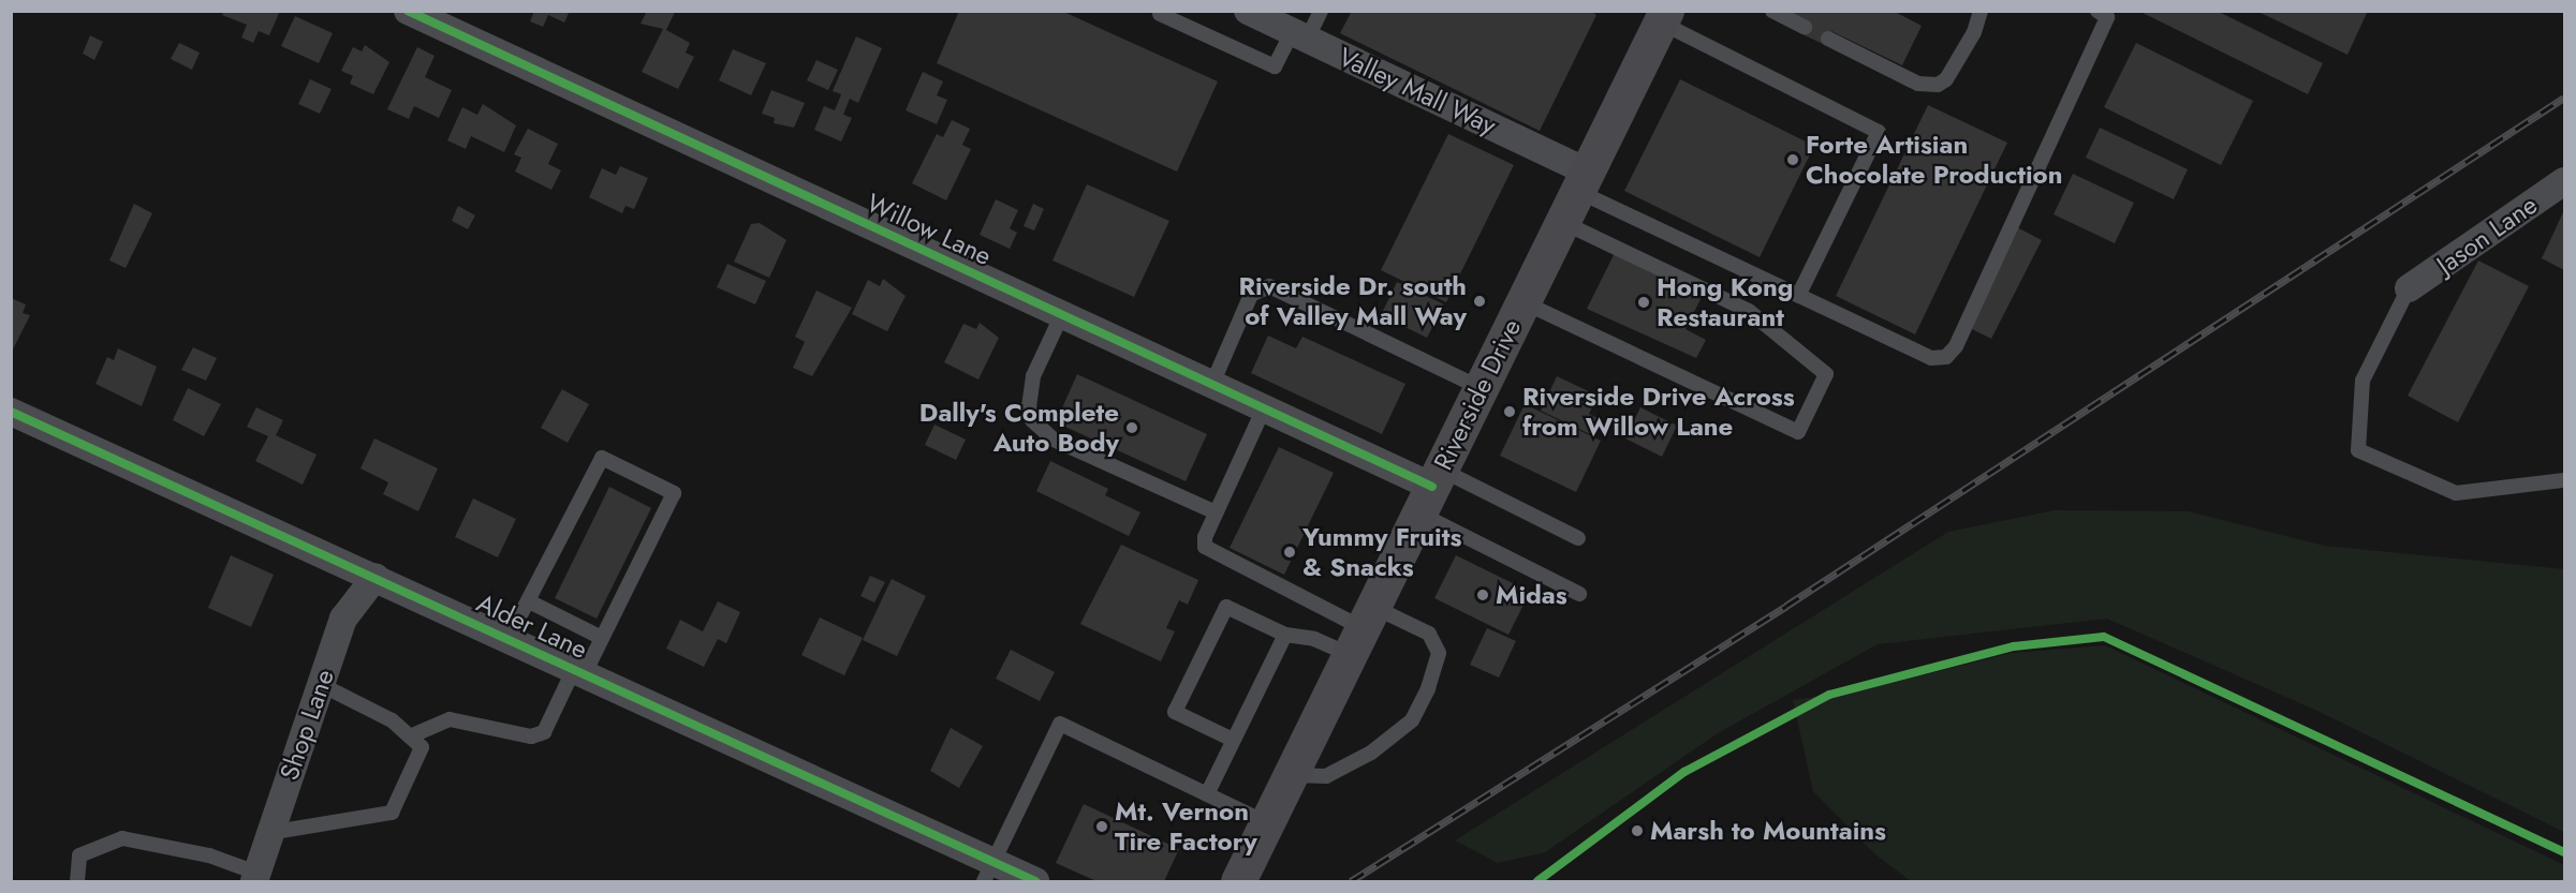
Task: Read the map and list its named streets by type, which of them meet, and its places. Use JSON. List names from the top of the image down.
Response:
{
  "streets": {
    "main road": ["Riverside Drive"],
    "street": [
      "Valley Mall Way",
      "Willow Lane",
      "Jason Lane",
      "Alder Lane",
      "Shop Lane"
    ]
  },
  "crossings": [
    ["Valley Mall Way", "Riverside Drive"],
    ["Willow Lane", "Riverside Drive"],
    ["Alder Lane", "Shop Lane"]
  ],
  "places": [
    "Forte Artisian Chocolate Production",
    "Riverside Dr. south of Valley Mall Way",
    "Hong Kong Restaurant",
    "Riverside Drive Across from Willow Lane",
    "Dally's Complete Auto Body",
    "Yummy Fruits & Snacks",
    "Midas",
    "Mt. Vernon Tire Factory",
    "Marsh to Mountains"
  ]
}
